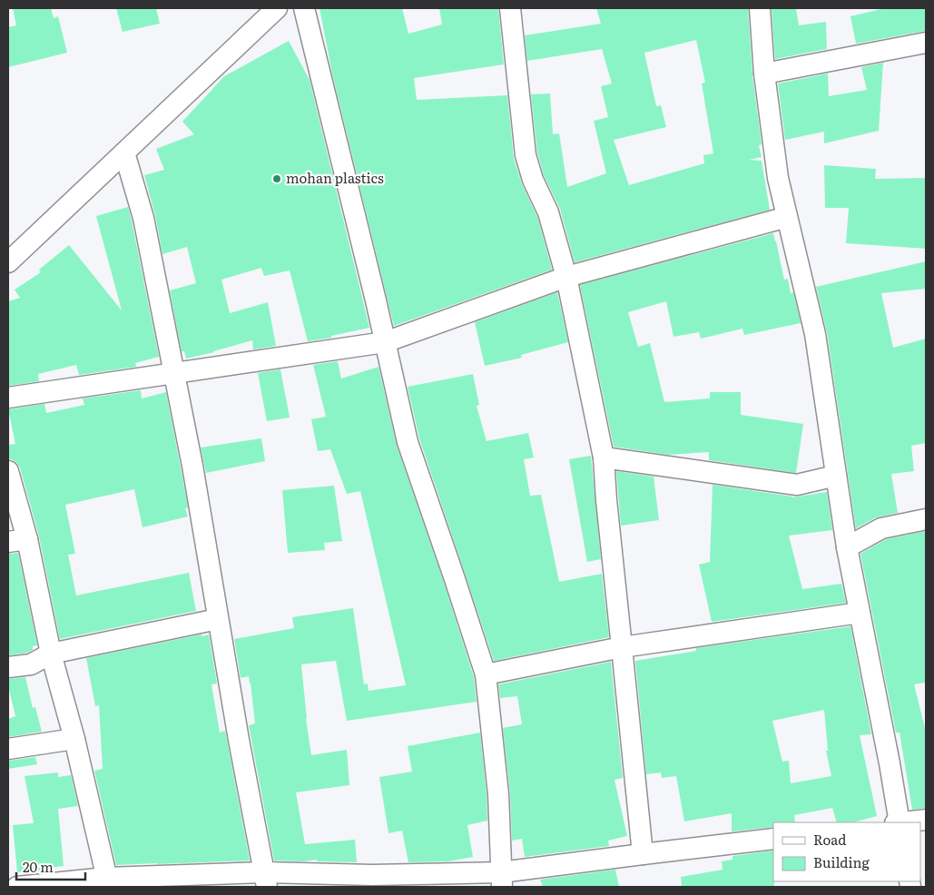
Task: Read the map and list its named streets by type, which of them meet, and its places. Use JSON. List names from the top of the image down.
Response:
{
  "places": ["mohan plastics"],
  "legend": ["Road", "Building"],
  "scale_bar": "20 m"
}
